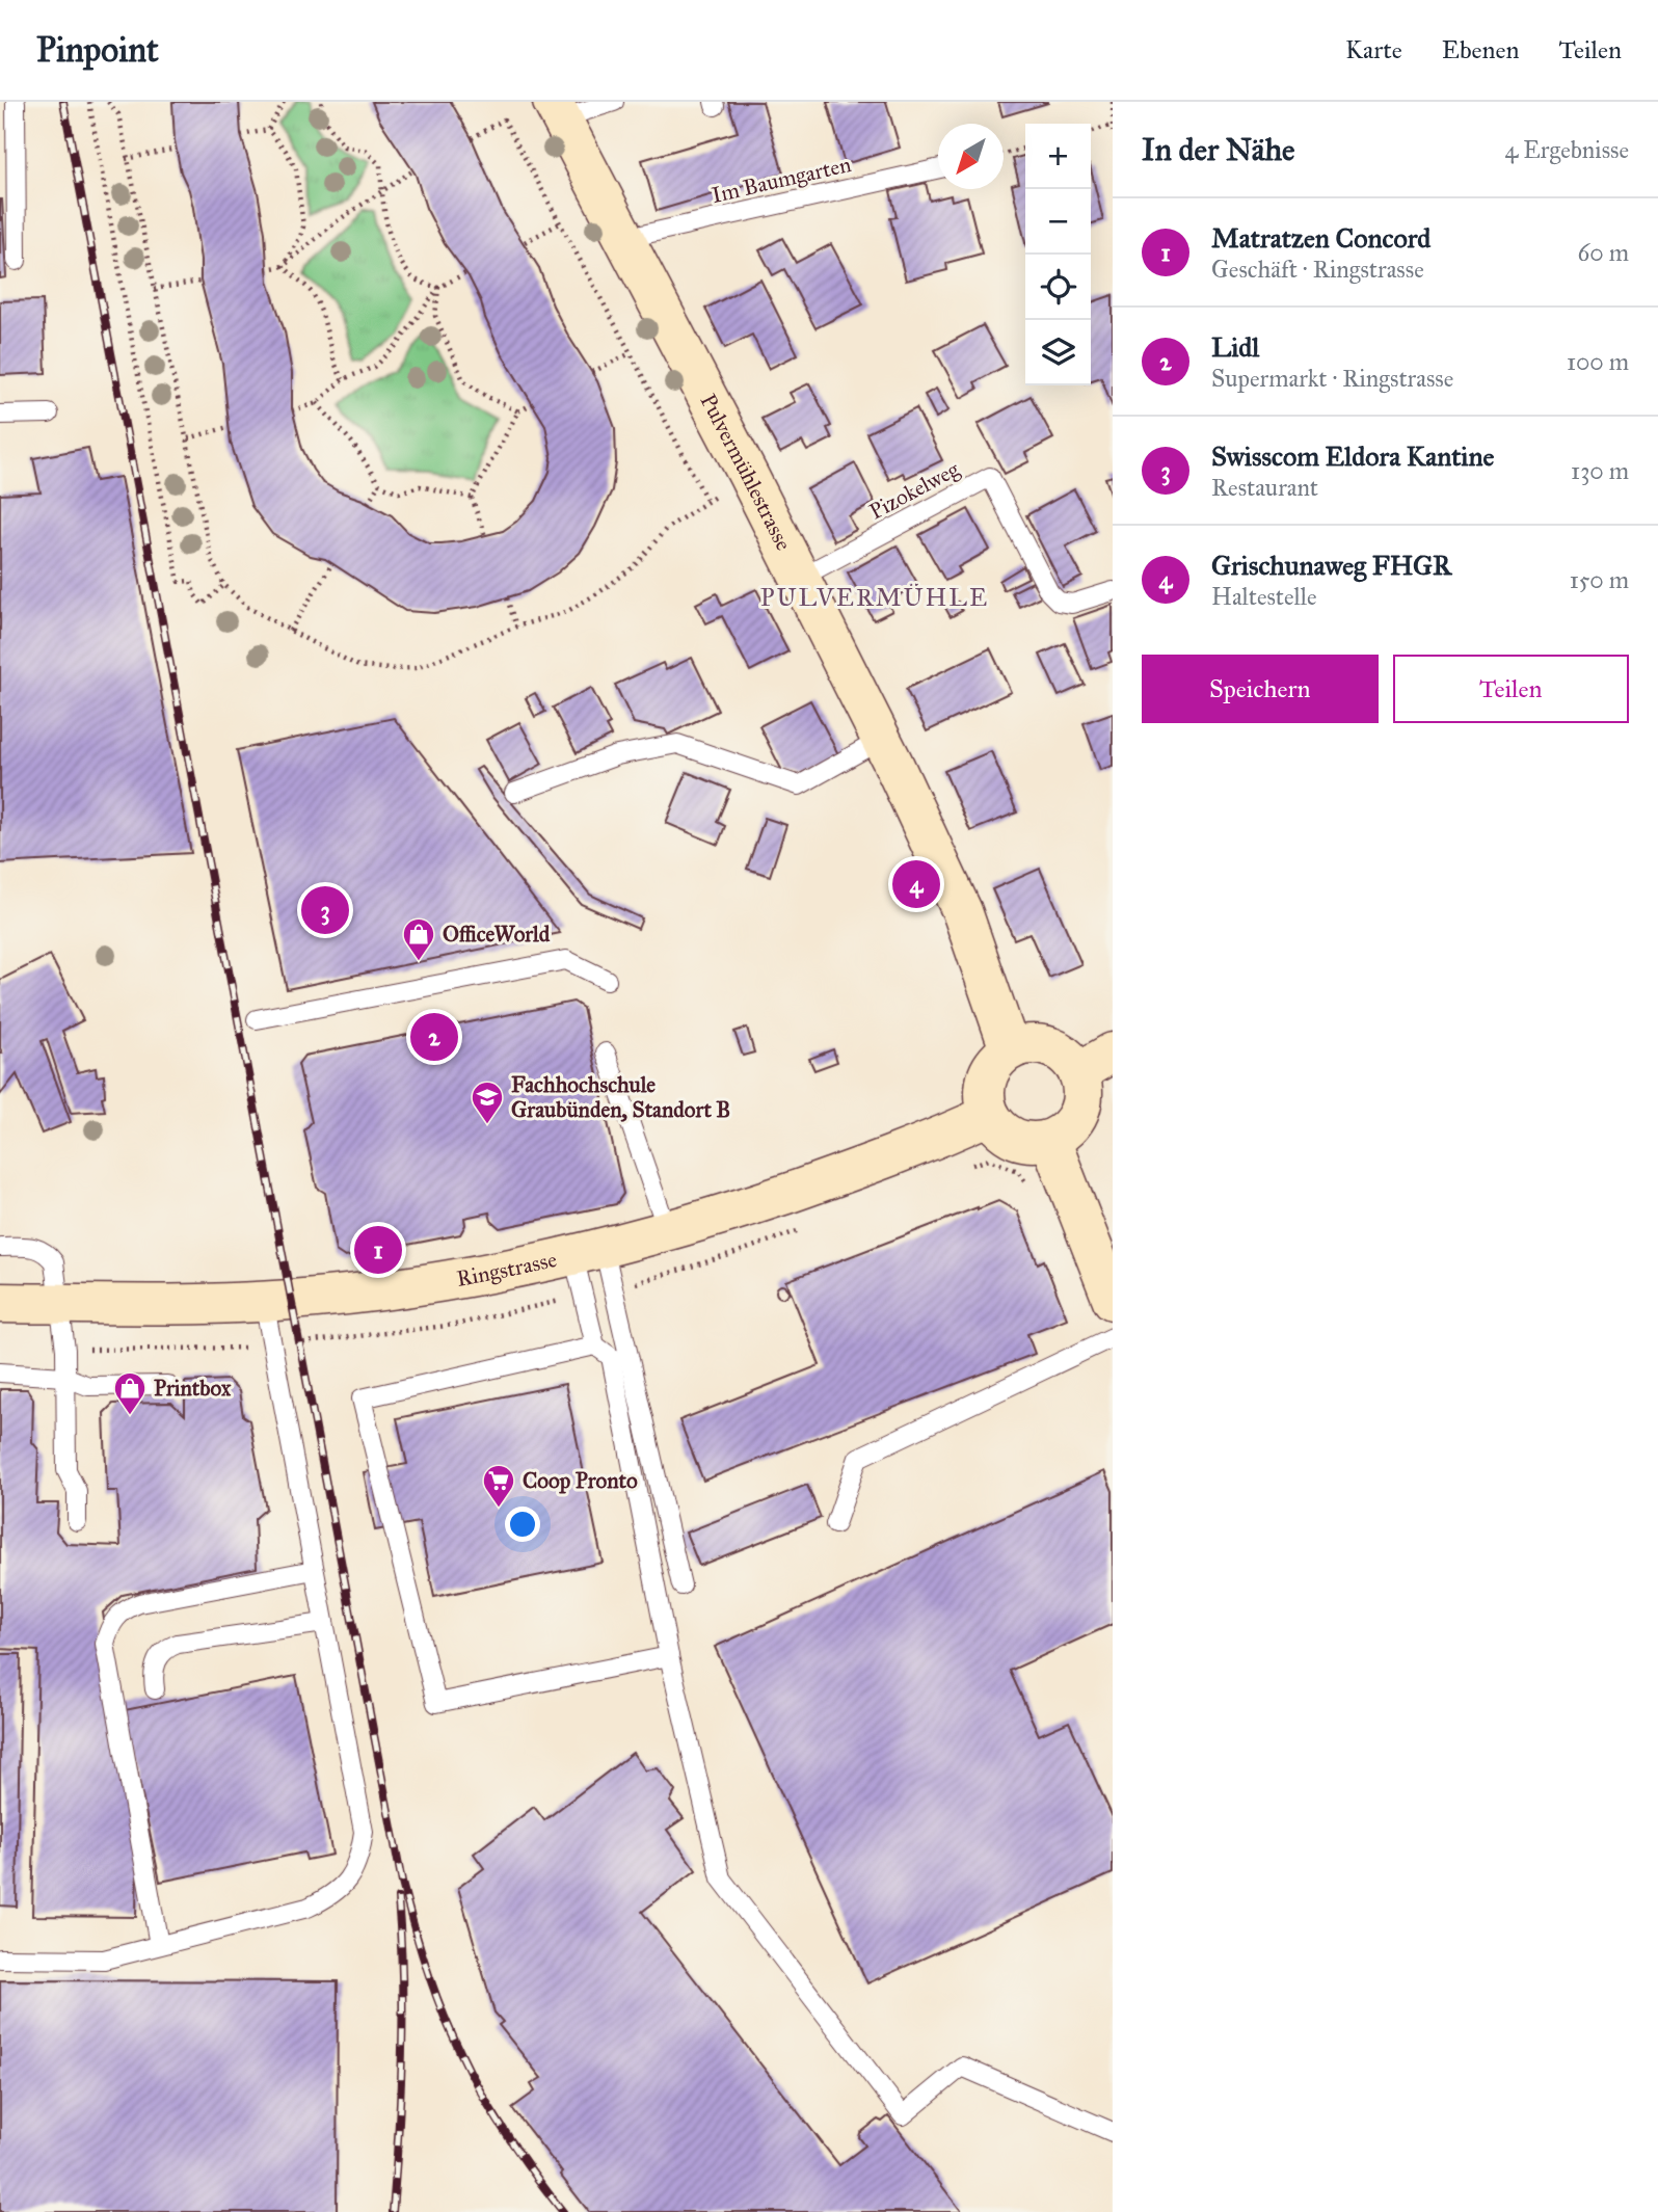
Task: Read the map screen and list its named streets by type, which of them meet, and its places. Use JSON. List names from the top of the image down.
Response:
{
  "streets": {
    "main road": ["Pulvermühlestrasse", "Ringstrasse"],
    "lane": ["Im Baumgarten", "Pizokelweg"]
  },
  "crossings": [
    ["Im Baumgarten", "Pulvermühlestrasse"],
    ["Pulvermühlestrasse", "Pizokelweg"],
    ["Pulvermühlestrasse", "Ringstrasse"]
  ],
  "districts": ["PULVERMÜHLE"],
  "places": {
    "shop": ["OfficeWorld", "Printbox"],
    "school or university": ["Fachhochschule Graubünden, Standort B"],
    "supermarket": ["Coop Pronto"]
  },
  "north": "bottom left",
  "page": {
    "header": "Pinpoint",
    "nav": ["Karte", "Ebenen", "Teilen"],
    "heading": ["In der Nähe", "4 Ergebnisse"],
    "map_buttons": ["+", "−"],
    "list": [
      {
        "mark": "1",
        "name": "Matratzen Concord",
        "note": "Geschäft · Ringstrasse",
        "value": "60 m"
      },
      {
        "mark": "2",
        "name": "Lidl",
        "note": "Supermarkt · Ringstrasse",
        "value": "100 m"
      },
      {
        "mark": "3",
        "name": "Swisscom Eldora Kantine",
        "note": "Restaurant",
        "value": "130 m"
      },
      {
        "mark": "4",
        "name": "Grischunaweg FHGR",
        "note": "Haltestelle",
        "value": "150 m"
      }
    ],
    "buttons": ["Speichern", "Teilen"],
    "pins": [
      "4",
      "3",
      "2",
      "1"
    ]
  }
}
